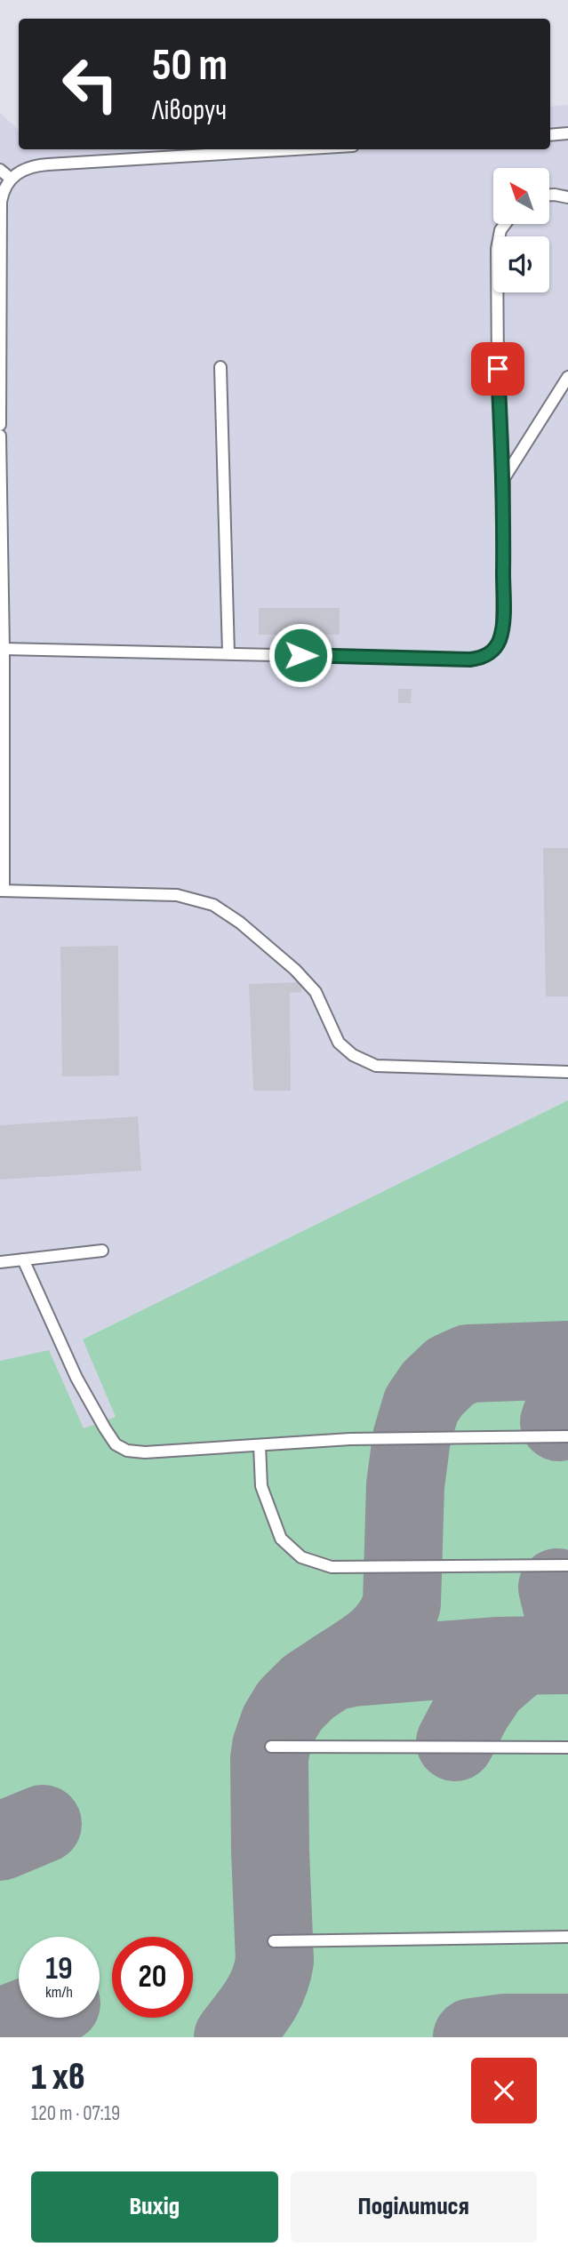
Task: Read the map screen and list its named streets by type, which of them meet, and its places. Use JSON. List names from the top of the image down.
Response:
{
  "north": "top left",
  "page": {
    "turn": ["50 m", "Ліворуч"],
    "speed": "19 km/h",
    "limit": "20",
    "heading": ["1 хв", "120 m · 07:19"],
    "buttons": ["Вихід", "Поділитися"]
  }
}
